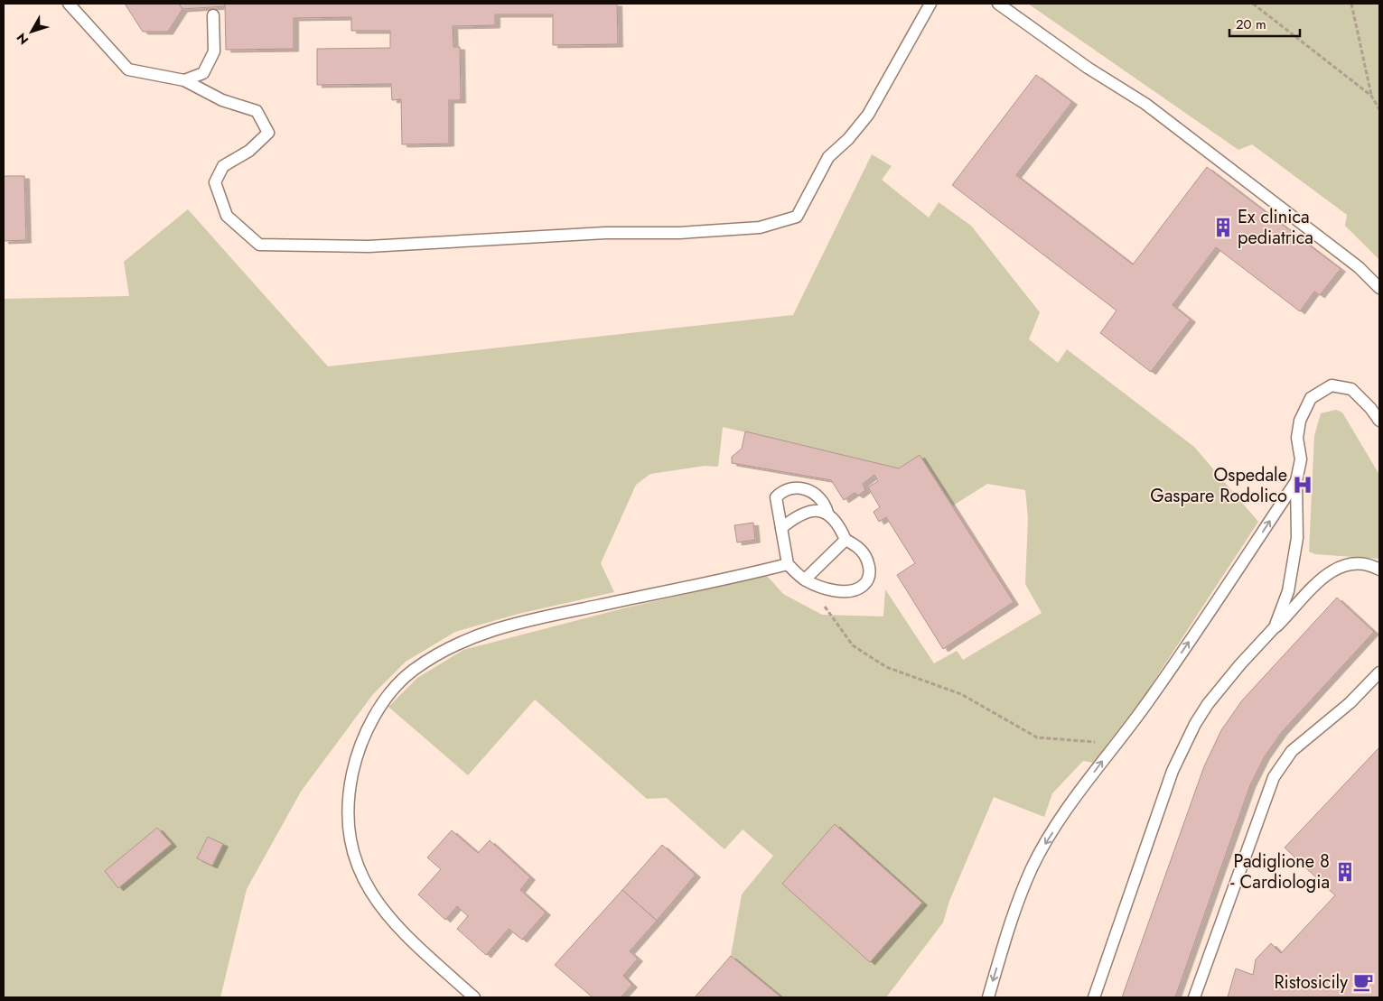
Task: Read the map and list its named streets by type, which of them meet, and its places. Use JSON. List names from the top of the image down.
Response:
{
  "places": {
    "building": ["Ex clinica pediatrica", "Padiglione 8 - Cardiologia"],
    "hospital": ["Ospedale Gaspare Rodolico"],
    "cafe": ["Ristosicily"]
  },
  "scale_bar": "20 m",
  "north": "bottom left"
}
